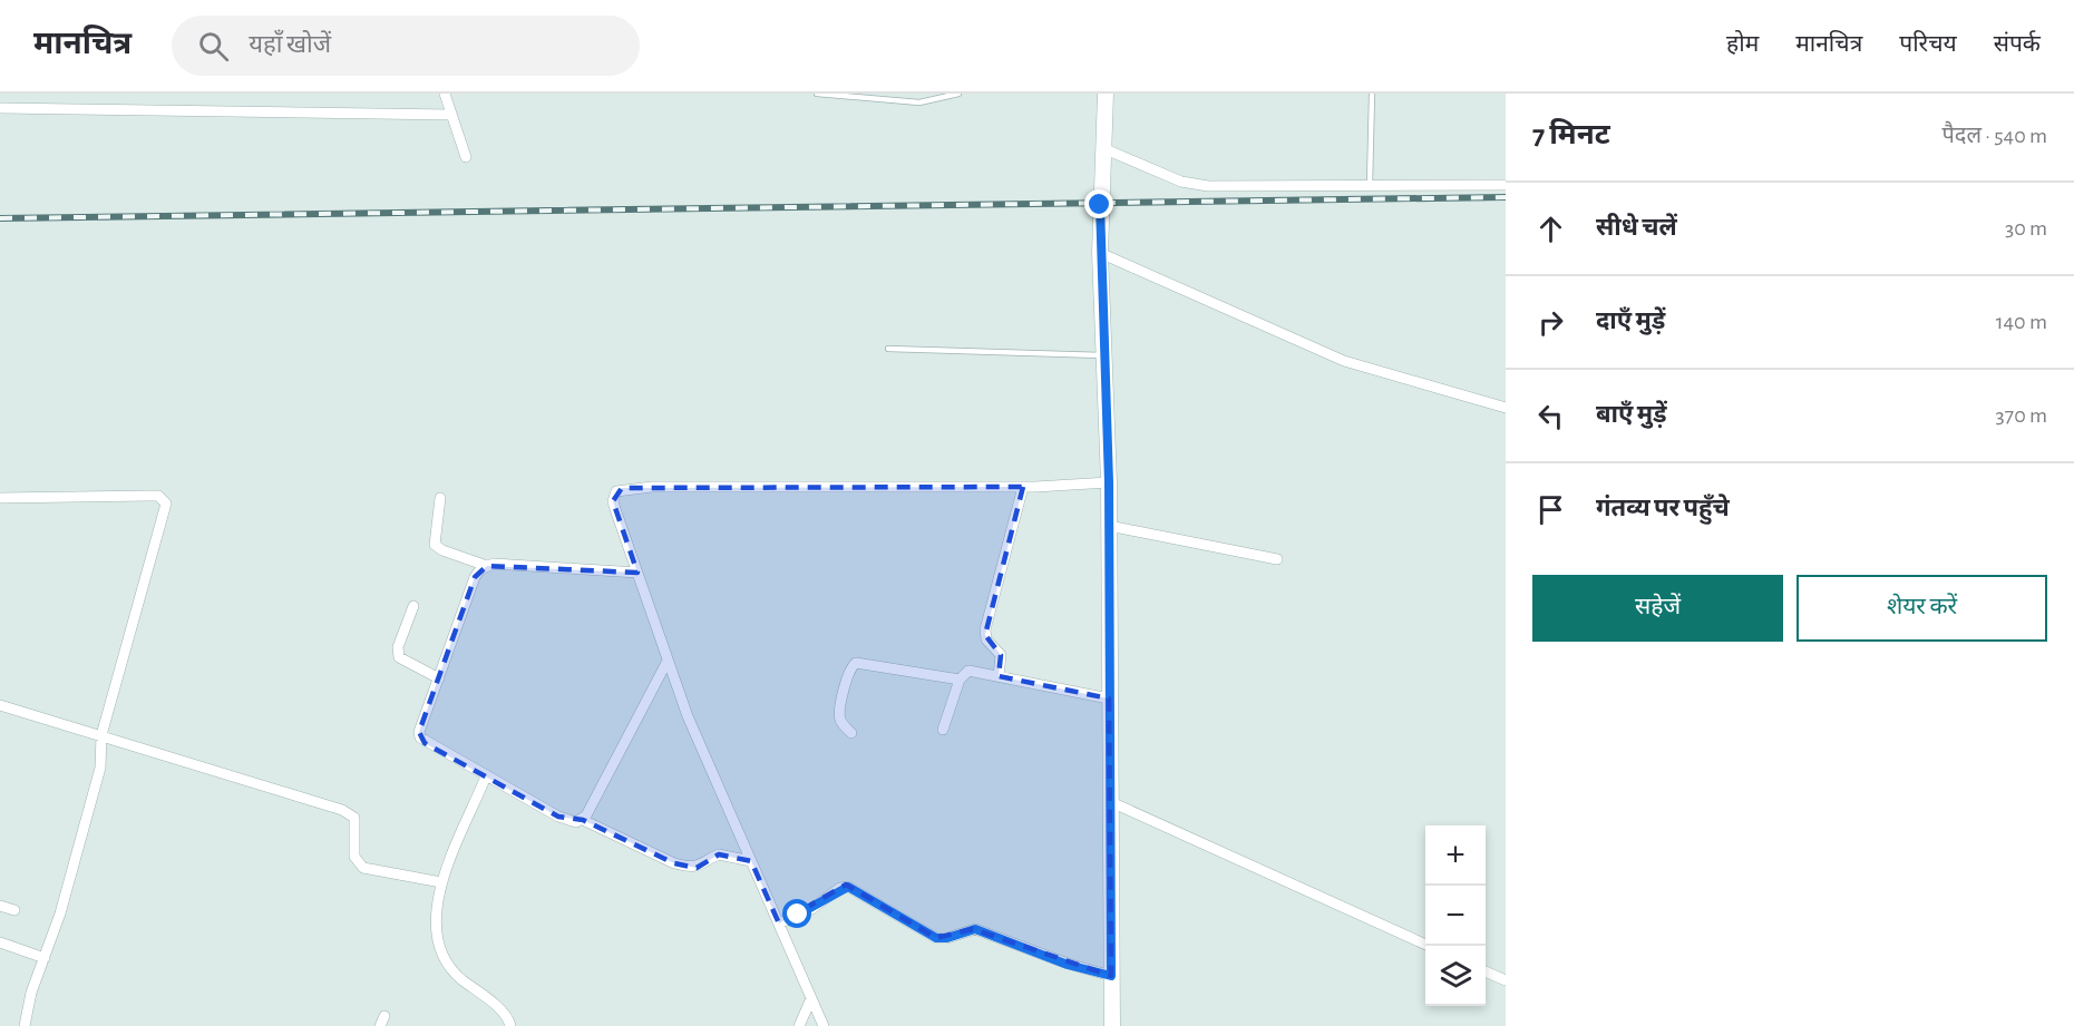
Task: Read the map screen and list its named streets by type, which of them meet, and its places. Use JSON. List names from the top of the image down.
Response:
{
  "page": {
    "header": "मानचित्र",
    "search": "यहाँ खोजें",
    "nav": [
      "होम",
      "मानचित्र",
      "परिचय",
      "संपर्क"
    ],
    "heading": ["7 मिनट", "पैदल · 540 m"],
    "list": [
      ["सीधे चलें", "30 m"],
      ["दाएँ मुड़ें", "140 m"],
      ["बाएँ मुड़ें", "370 m"],
      "गंतव्य पर पहुँचे"
    ],
    "buttons": ["सहेजें", "शेयर करें"],
    "map_buttons": ["+", "−"]
  }
}
